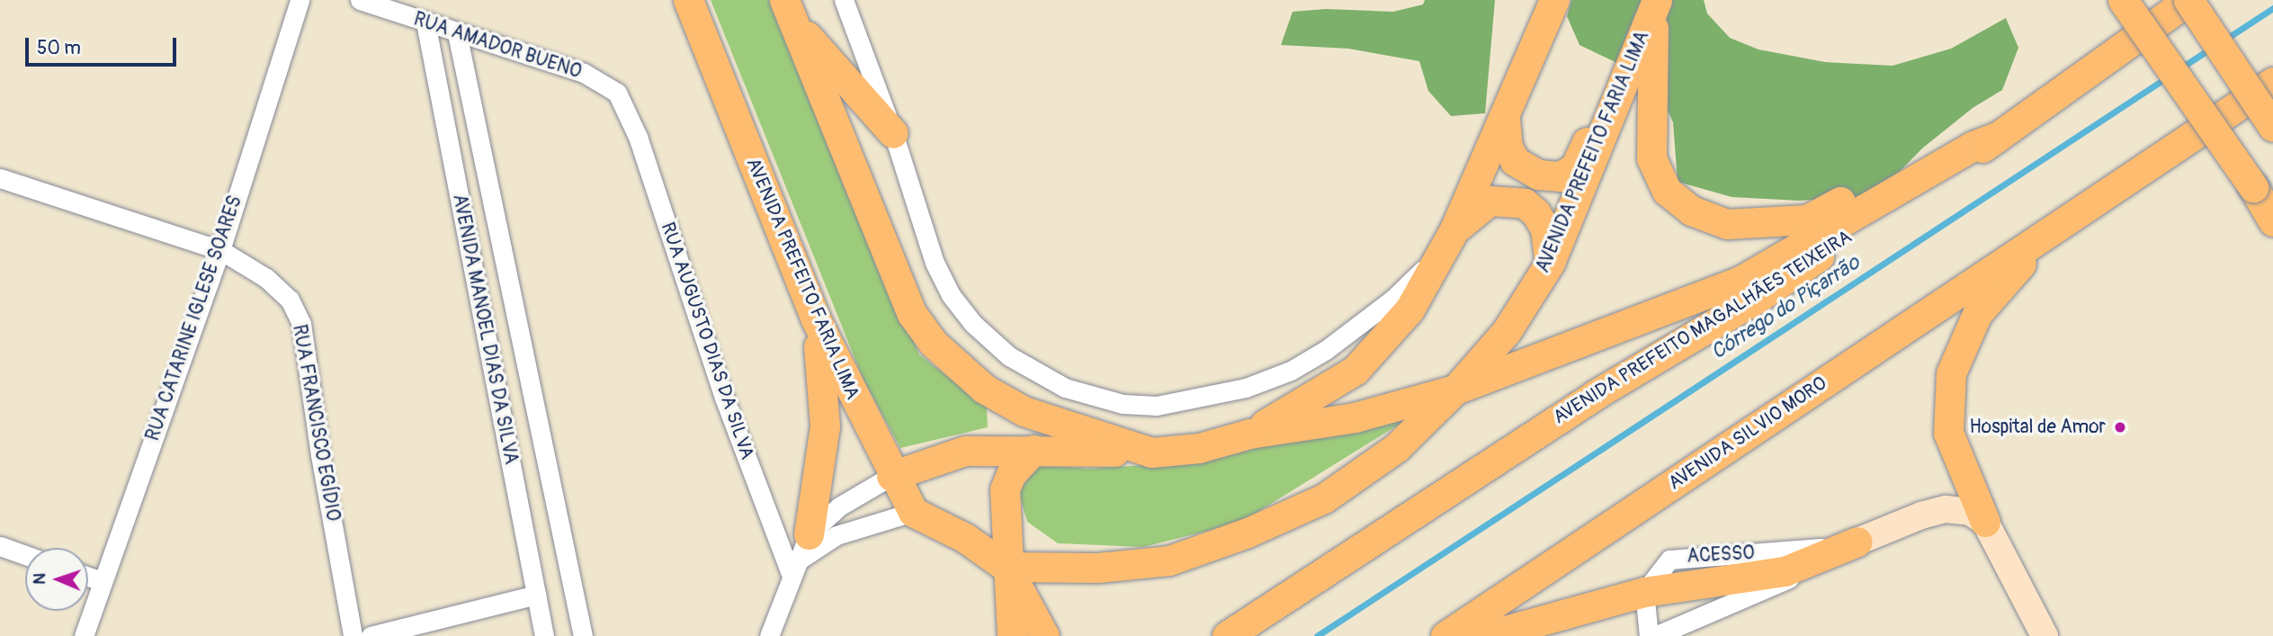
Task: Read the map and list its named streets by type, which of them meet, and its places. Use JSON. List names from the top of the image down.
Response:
{
  "streets": {
    "main road": ["AVENIDA PREFEITO FARIA LIMA", "AVENIDA PREFEITO MAGALHÃES TEIXEIRA", "AVENIDA SILVIO MORO"],
    "street": [
      "RUA AMADOR BUENO",
      "RUA CATARINE IGLESE SOARES",
      "AVENIDA MANOEL DIAS DA SILVA",
      "RUA AUGUSTO DIAS DA SILVA",
      "RUA FRANCISCO EGÍDIO"
    ]
  },
  "crossings": [
    ["RUA AMADOR BUENO", "AVENIDA MANOEL DIAS DA SILVA"],
    ["RUA AMADOR BUENO", "RUA AUGUSTO DIAS DA SILVA"],
    ["AVENIDA PREFEITO FARIA LIMA", "AVENIDA PREFEITO MAGALHÃES TEIXEIRA"],
    ["RUA CATARINE IGLESE SOARES", "RUA FRANCISCO EGÍDIO"]
  ],
  "water": ["Córrego do Piçarrão"],
  "places": ["Hospital de Amor"],
  "scale_bar": "50 m",
  "north": "left"
}
